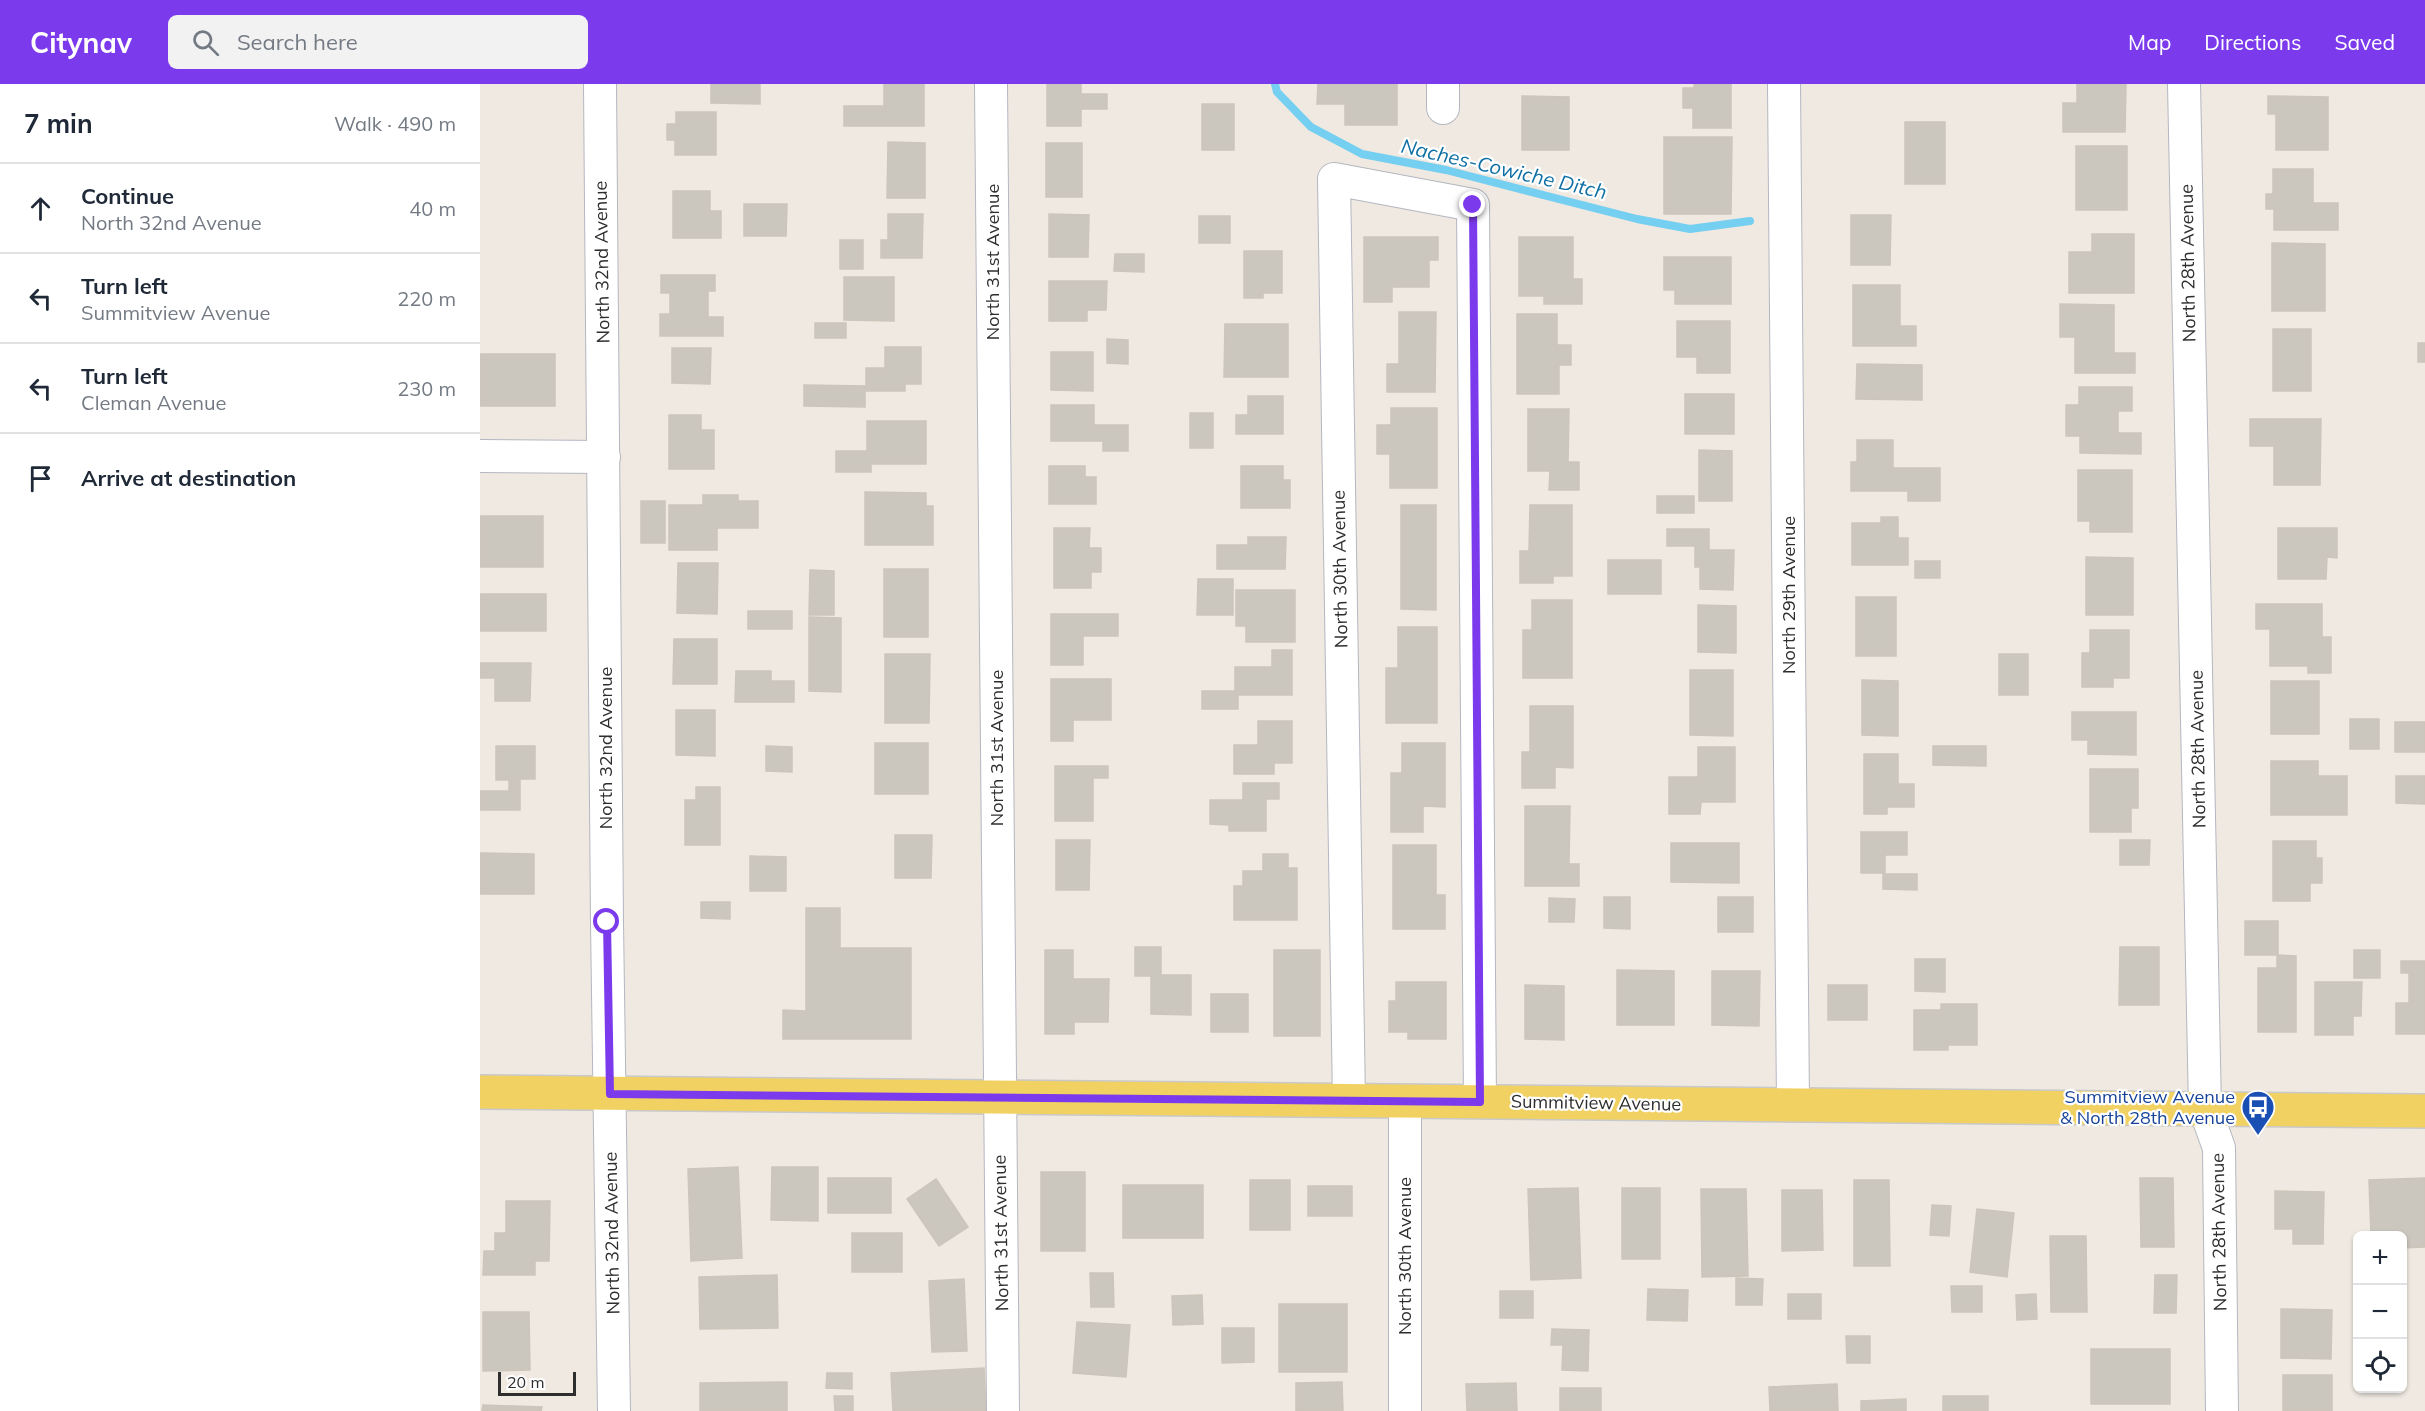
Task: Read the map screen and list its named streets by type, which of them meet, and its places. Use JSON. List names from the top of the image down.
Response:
{
  "streets": {
    "main road": ["Summitview Avenue"],
    "street": [
      "North 32nd Avenue",
      "North 31st Avenue",
      "North 28th Avenue",
      "North 30th Avenue",
      "North 29th Avenue"
    ]
  },
  "crossings": [
    ["North 32nd Avenue", "Summitview Avenue"],
    ["North 31st Avenue", "Summitview Avenue"],
    ["North 28th Avenue", "Summitview Avenue"],
    ["North 30th Avenue", "Summitview Avenue"],
    ["North 29th Avenue", "Summitview Avenue"]
  ],
  "water": ["Naches-Cowiche Ditch"],
  "places": {
    "bus stop": ["Summitview Avenue & North 28th Avenue"]
  },
  "scale_bar": "20 m",
  "page": {
    "header": "Citynav",
    "search": "Search here",
    "nav": ["Map", "Directions", "Saved"],
    "heading": ["7 min", "Walk · 490 m"],
    "list": [
      ["Continue", "North 32nd Avenue", "40 m"],
      ["Turn left", "Summitview Avenue", "220 m"],
      ["Turn left", "Cleman Avenue", "230 m"],
      "Arrive at destination"
    ],
    "map_buttons": ["+", "−"],
    "scale": "20 m"
  }
}
